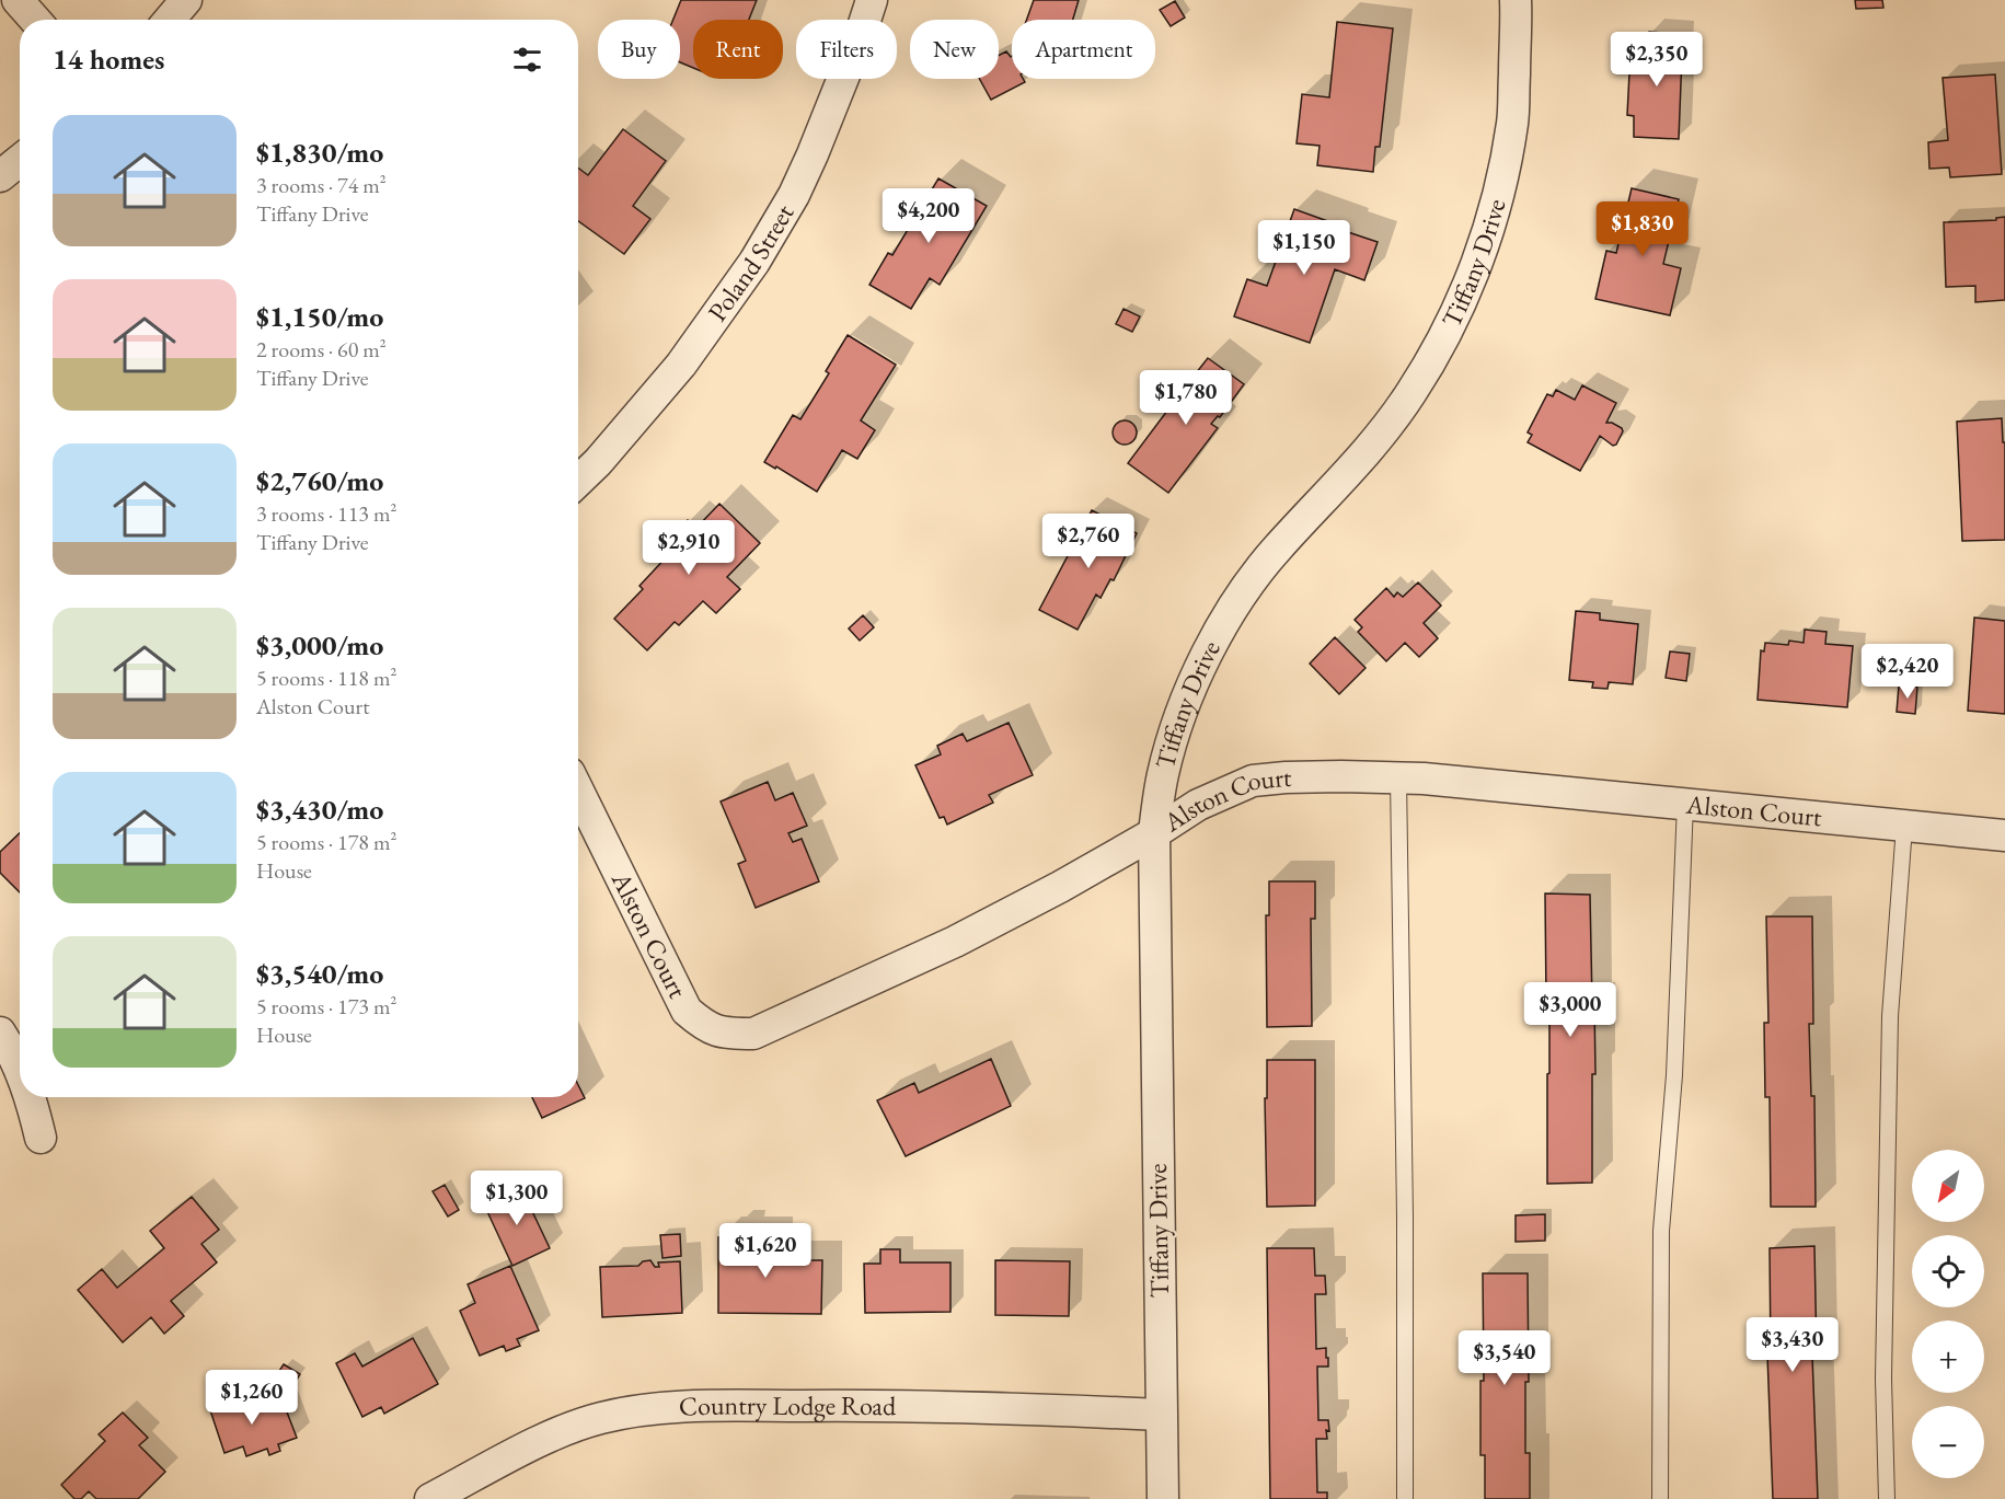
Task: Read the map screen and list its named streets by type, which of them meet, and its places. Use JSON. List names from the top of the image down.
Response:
{
  "streets": {
    "street": [
      "Tiffany Drive",
      "Poland Street",
      "Alston Court",
      "Country Lodge Road"
    ]
  },
  "crossings": [
    ["Tiffany Drive", "Alston Court"],
    ["Tiffany Drive", "Country Lodge Road"]
  ],
  "north": "bottom left",
  "page": {
    "chip": [
      "Buy",
      "Rent",
      "Filters",
      "New",
      "Apartment"
    ],
    "heading": "14 homes",
    "price": [
      "$2,350",
      "$4,200",
      "$1,830",
      "$1,150",
      "$1,780",
      "$2,760",
      "$2,910",
      "$2,420",
      "$3,000",
      "$1,300",
      "$1,620",
      "$3,430",
      "$3,540",
      "$1,260"
    ],
    "list": [
      {
        "name": "$1,830/mo",
        "note": "3 rooms · 74 m² · Tiffany Drive"
      },
      {
        "name": "$1,150/mo",
        "note": "2 rooms · 60 m² · Tiffany Drive"
      },
      {
        "name": "$2,760/mo",
        "note": "3 rooms · 113 m² · Tiffany Drive"
      },
      {
        "name": "$3,000/mo",
        "note": "5 rooms · 118 m² · Alston Court"
      },
      {
        "name": "$3,430/mo",
        "note": "5 rooms · 178 m² · House"
      },
      {
        "name": "$3,540/mo",
        "note": "5 rooms · 173 m² · House"
      }
    ],
    "map_buttons": ["+", "−"]
  }
}
